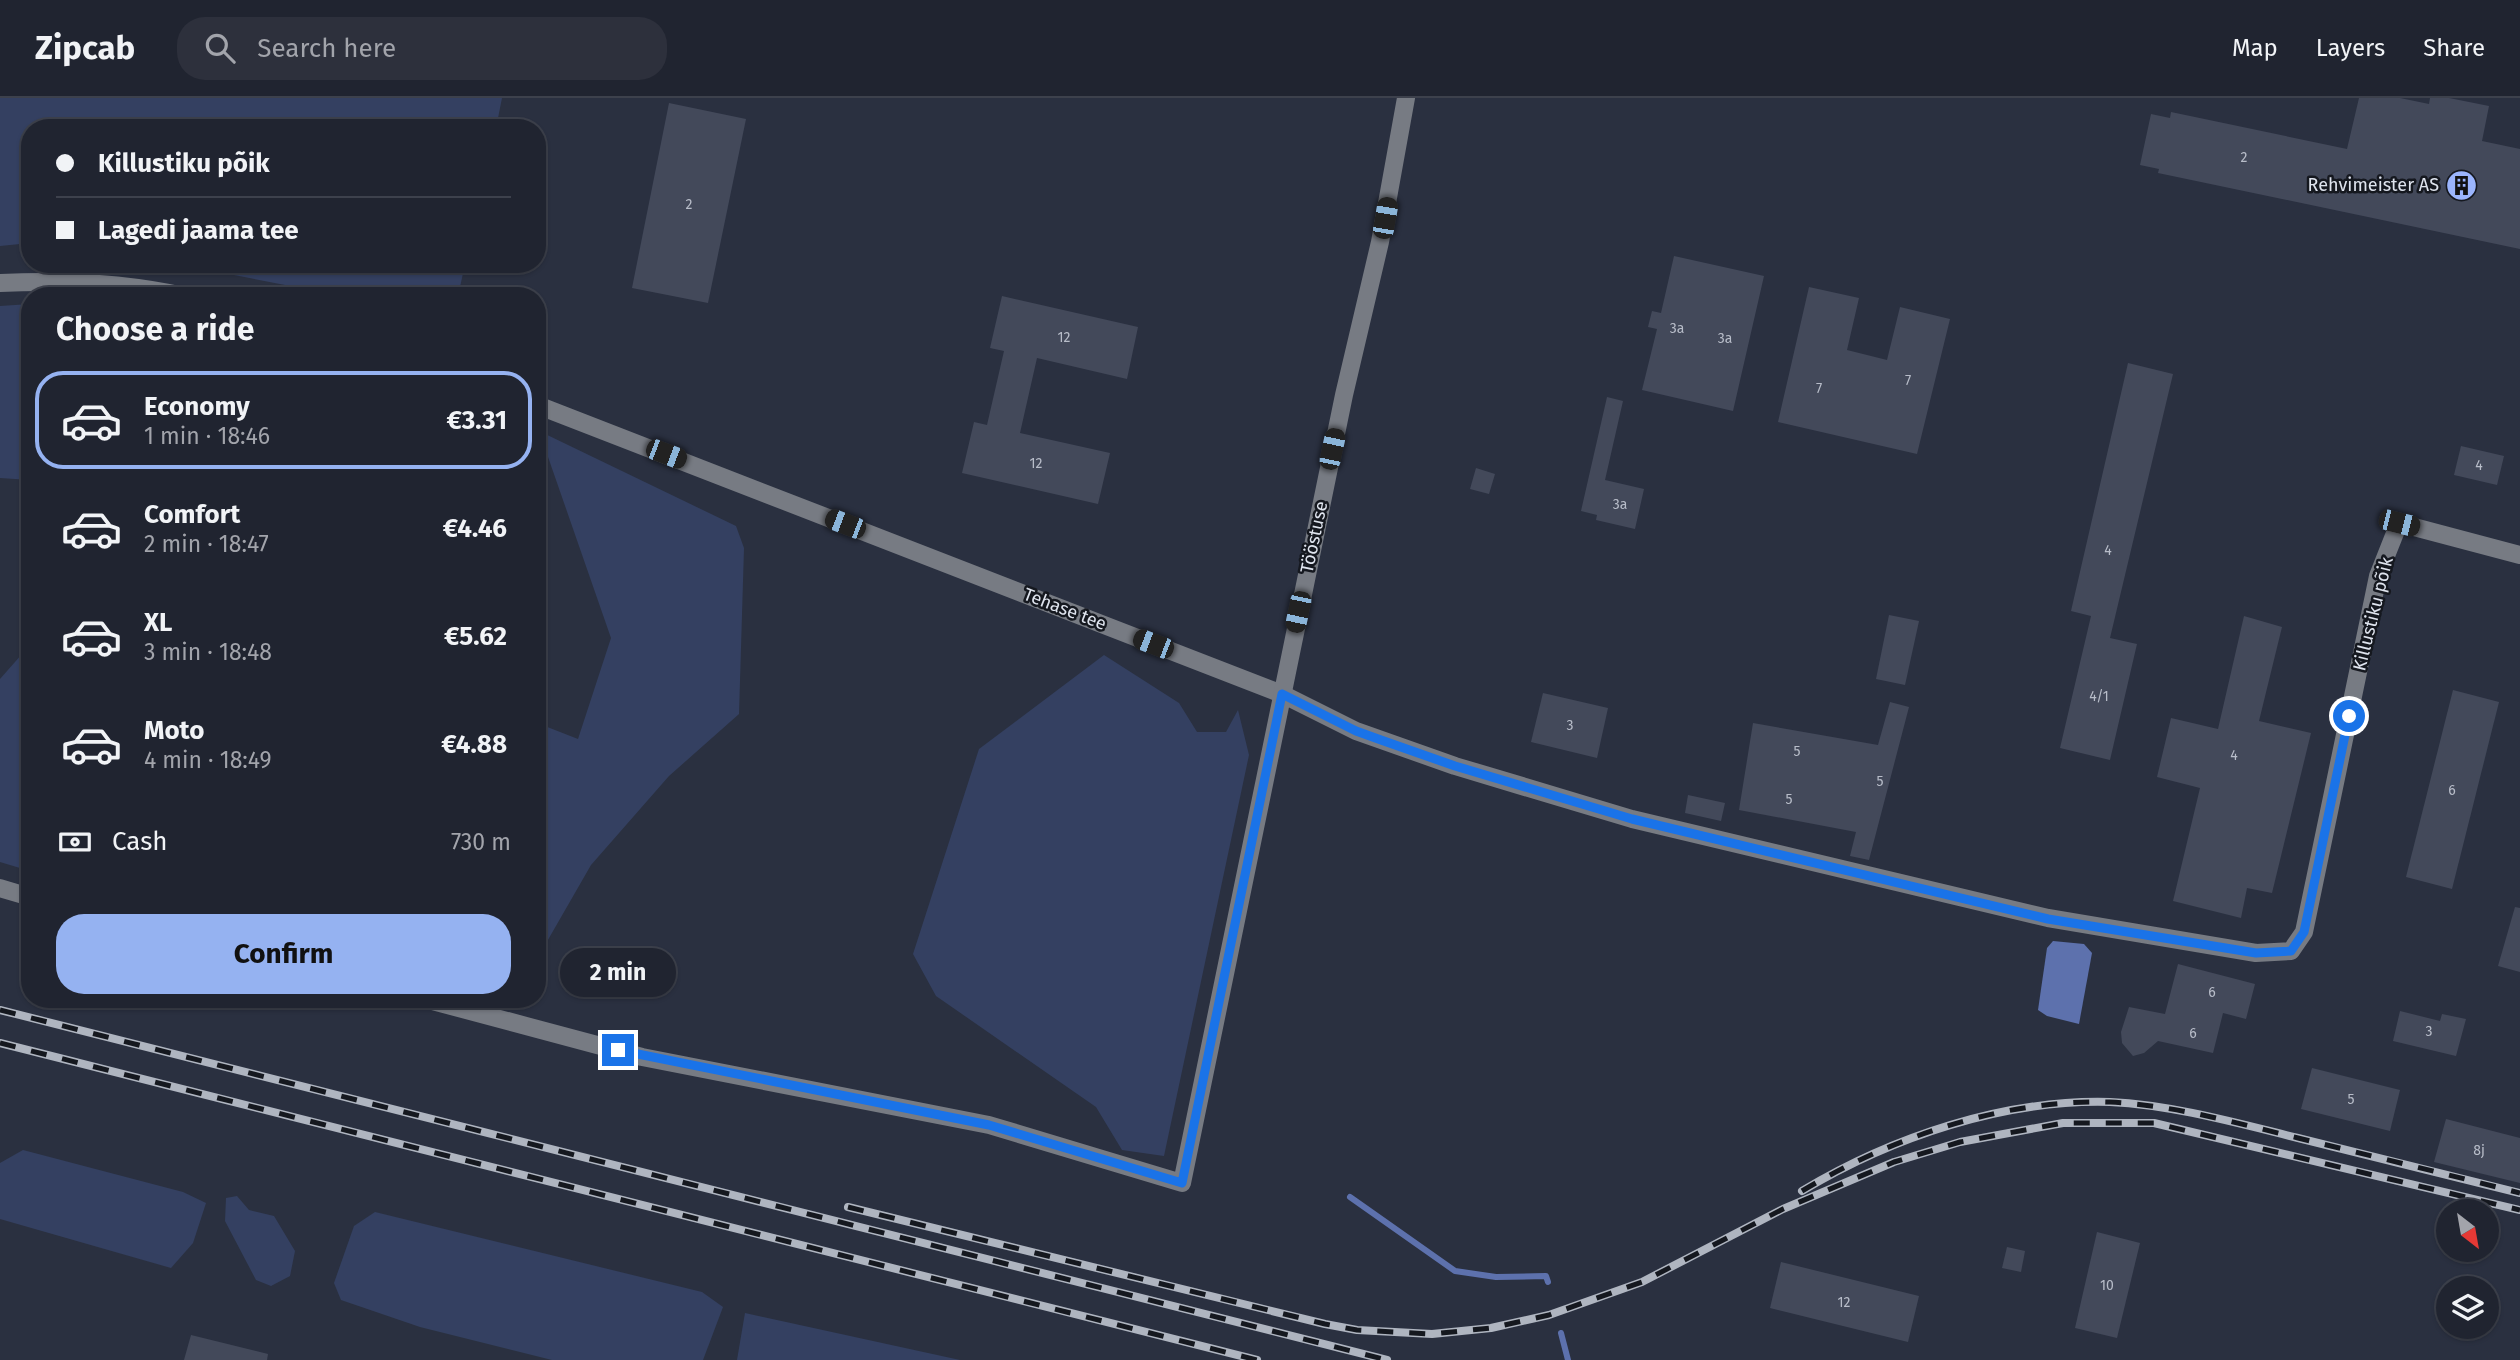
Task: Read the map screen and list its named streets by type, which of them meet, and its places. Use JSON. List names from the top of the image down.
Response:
{
  "streets": {
    "street": ["Tööstuse", "Tehase tee", "Killustiku põik"]
  },
  "crossings": [
    ["Tööstuse", "Tehase tee"],
    ["Tehase tee", "Killustiku põik"]
  ],
  "places": {
    "building": ["Rehvimeister AS"]
  },
  "house_numbers": [
    "2",
    "2",
    "3a",
    "12",
    "3a",
    "7",
    "7",
    "12",
    "4",
    "3a",
    "4",
    "4/1",
    "3",
    "5",
    "4",
    "5",
    "6",
    "5",
    "6",
    "3",
    "6",
    "5",
    "8j",
    "10",
    "12"
  ],
  "north": "bottom right",
  "page": {
    "header": "Zipcab",
    "search": "Search here",
    "nav": ["Map", "Layers", "Share"],
    "banner": ["Killustiku põik", "Lagedi jaama tee"],
    "heading": "Choose a ride",
    "list": [
      {
        "name": "Economy",
        "note": "1 min · 18:46",
        "value": "€3.31"
      },
      {
        "name": "Comfort",
        "note": "2 min · 18:47",
        "value": "€4.46"
      },
      {
        "name": "XL",
        "note": "3 min · 18:48",
        "value": "€5.62"
      },
      {
        "name": "Moto",
        "note": "4 min · 18:49",
        "value": "€4.88"
      }
    ],
    "pay": ["Cash", "730 m"],
    "buttons": "Confirm",
    "bubble": "2 min"
  }
}
